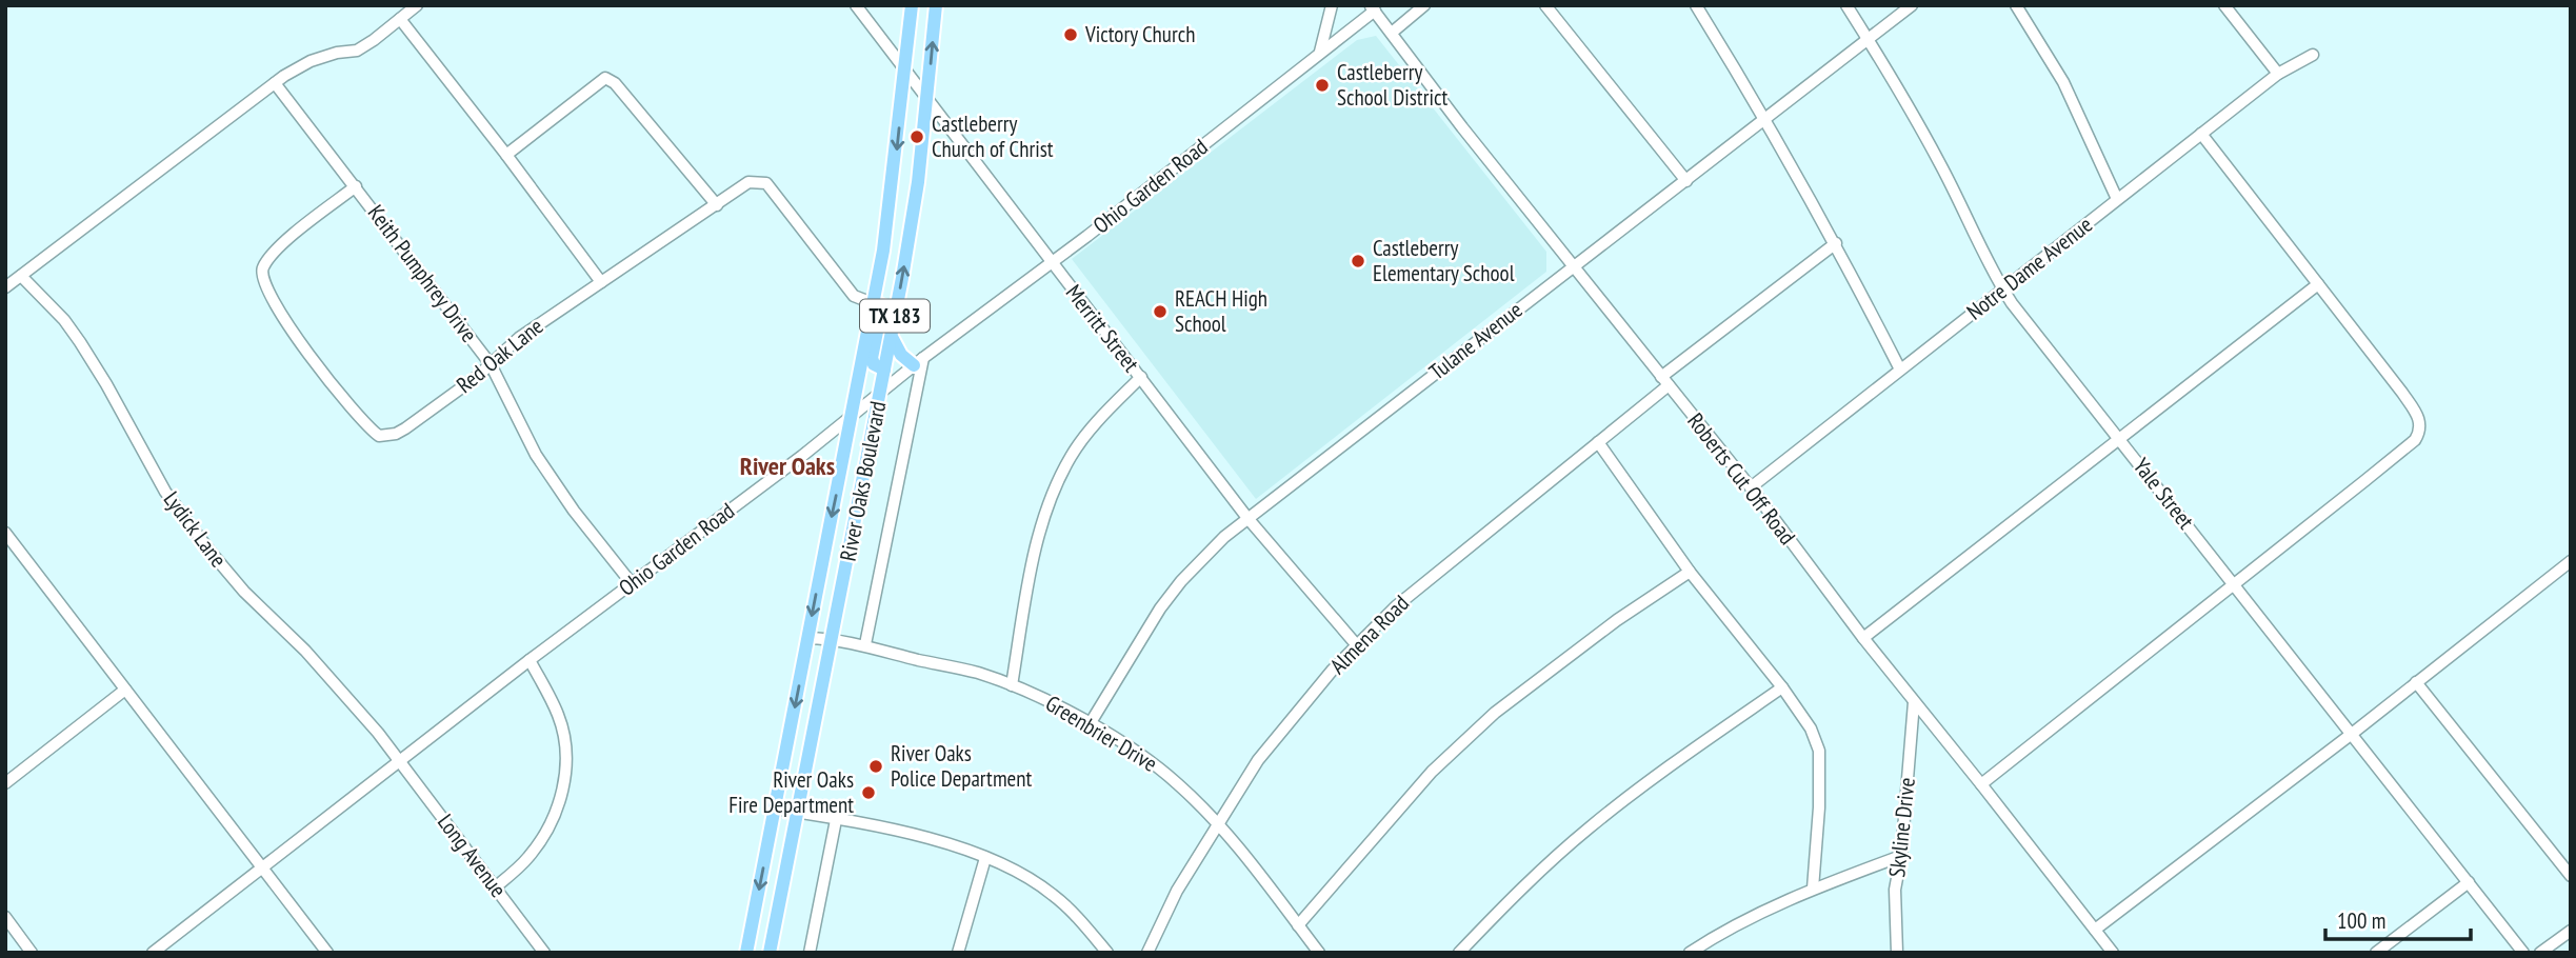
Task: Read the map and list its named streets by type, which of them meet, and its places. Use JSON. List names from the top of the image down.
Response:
{
  "streets": {
    "main road": ["TX 183", "River Oaks Boulevard"],
    "street": [
      "Ohio Garden Road",
      "Notre Dame Avenue",
      "Keith Pumphrey Drive",
      "Merritt Street",
      "Tulane Avenue",
      "Red Oak Lane",
      "Roberts Cut Off Road",
      "Yale Street",
      "Lydick Lane",
      "Almena Road",
      "Greenbrier Drive",
      "Skyline Drive",
      "Long Avenue"
    ]
  },
  "crossings": [
    ["Ohio Garden Road", "Keith Pumphrey Drive"],
    ["Ohio Garden Road", "Merritt Street"],
    ["Ohio Garden Road", "Roberts Cut Off Road"],
    ["Ohio Garden Road", "River Oaks Boulevard"],
    ["Ohio Garden Road", "Lydick Lane"],
    ["Ohio Garden Road", "Long Avenue"],
    ["Notre Dame Avenue", "Roberts Cut Off Road"],
    ["Notre Dame Avenue", "Yale Street"],
    ["Keith Pumphrey Drive", "Red Oak Lane"],
    ["Merritt Street", "Tulane Avenue"],
    ["Merritt Street", "River Oaks Boulevard"],
    ["Merritt Street", "Almena Road"],
    ["Tulane Avenue", "Roberts Cut Off Road"],
    ["Tulane Avenue", "Yale Street"],
    ["Tulane Avenue", "Greenbrier Drive"],
    ["Red Oak Lane", "River Oaks Boulevard"],
    ["Roberts Cut Off Road", "Almena Road"],
    ["Roberts Cut Off Road", "Skyline Drive"],
    ["River Oaks Boulevard", "Greenbrier Drive"],
    ["Lydick Lane", "Long Avenue"],
    ["Almena Road", "Greenbrier Drive"]
  ],
  "districts": ["River Oaks"],
  "places": [
    "Victory Church",
    "Castleberry School District",
    "Castleberry Church of Christ",
    "Castleberry Elementary School",
    "REACH High School",
    "River Oaks Police Department",
    "River Oaks Fire Department"
  ],
  "scale_bar": "100 m"
}
